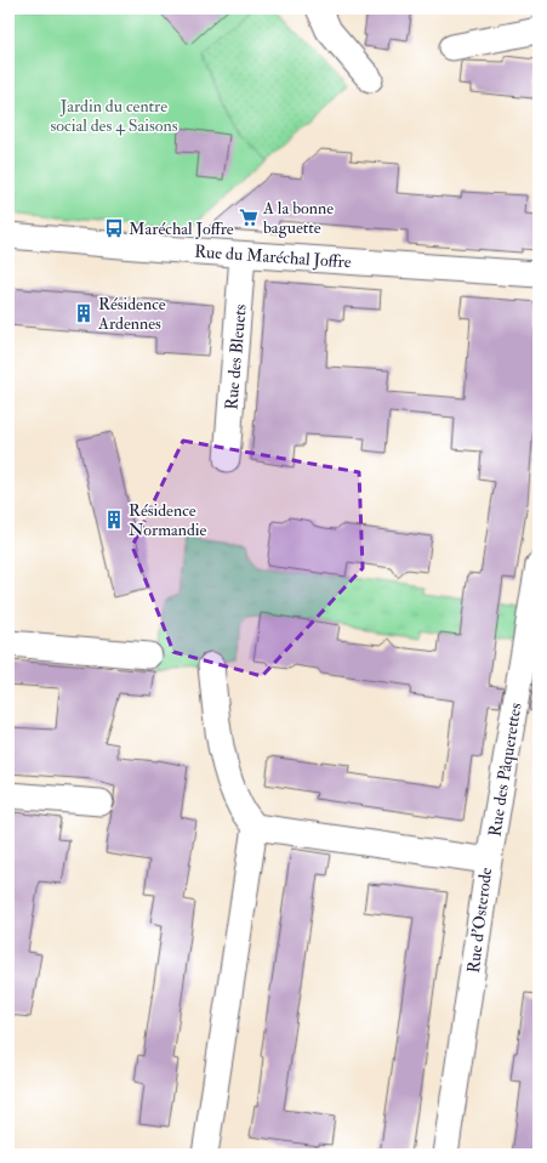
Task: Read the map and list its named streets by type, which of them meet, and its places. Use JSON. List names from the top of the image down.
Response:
{
  "streets": {
    "street": [
      "Rue du Maréchal Joffre",
      "Rue des Bleuets",
      "Rue des Pâquerettes",
      "Rue d'Osterode"
    ]
  },
  "crossings": [
    ["Rue du Maréchal Joffre", "Rue des Bleuets"],
    ["Rue des Pâquerettes", "Rue d'Osterode"]
  ],
  "parks": ["Jardin du centre social des 4 Saisons"],
  "places": {
    "supermarket": ["A la bonne baguette"],
    "bus stop": ["Maréchal Joffre"],
    "building": ["Résidence Ardennes", "Résidence Normandie"]
  }
}
